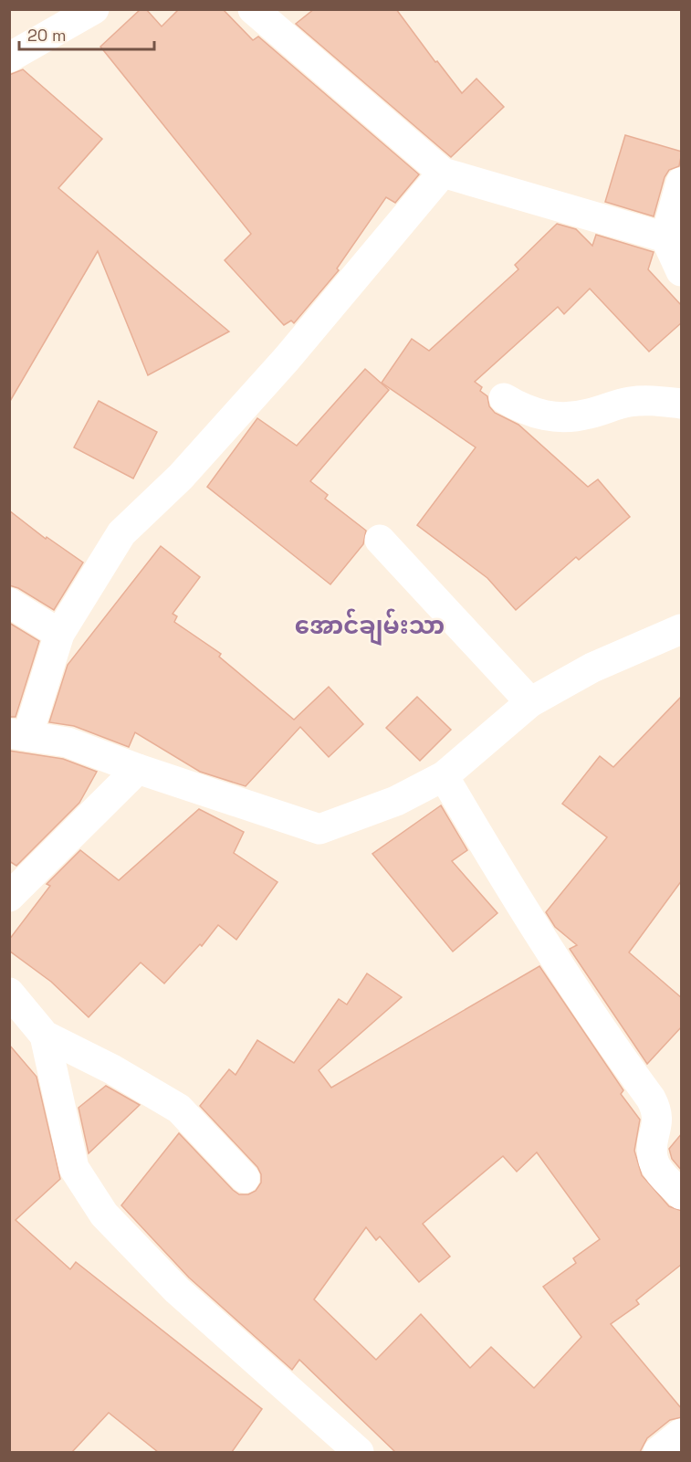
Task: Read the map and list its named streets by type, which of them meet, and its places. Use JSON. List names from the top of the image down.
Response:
{
  "districts": ["အောင်ချမ်းသာ"],
  "scale_bar": "20 m"
}
